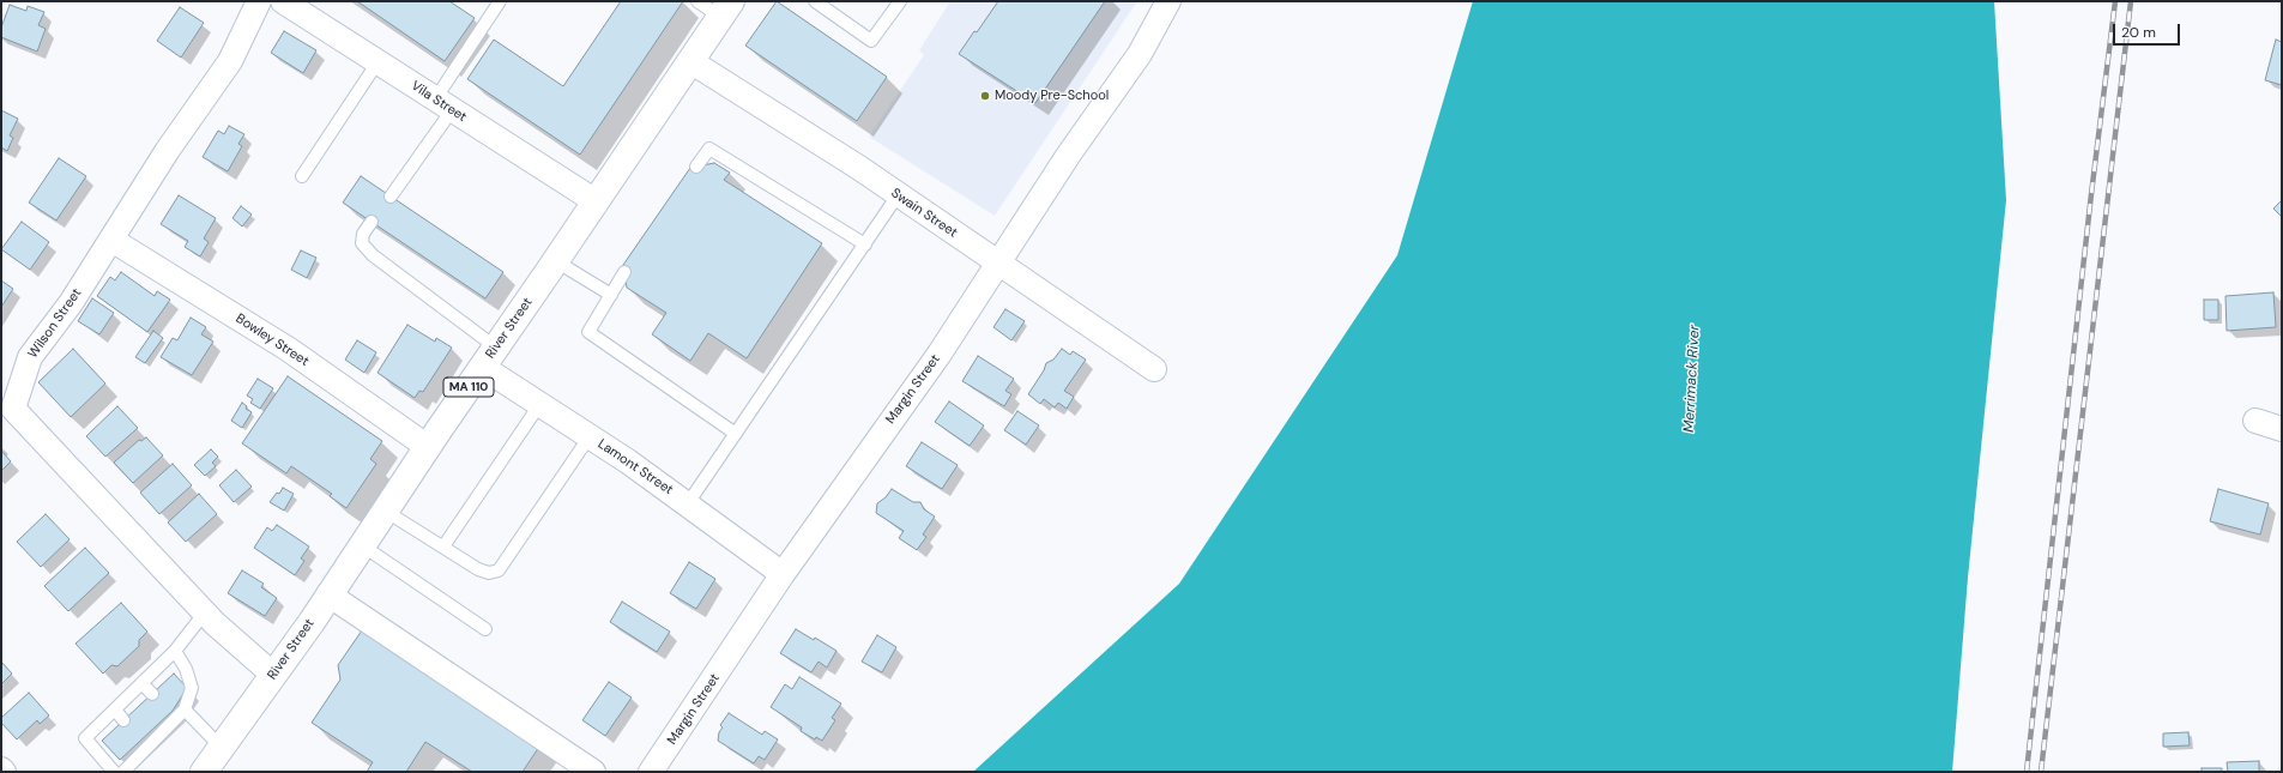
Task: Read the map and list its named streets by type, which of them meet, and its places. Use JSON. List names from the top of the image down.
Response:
{
  "streets": {
    "main road": ["River Street", "MA 110"],
    "street": [
      "Vila Street",
      "Swain Street",
      "Wilson Street",
      "Bowley Street",
      "Margin Street",
      "Lamont Street"
    ]
  },
  "crossings": [
    ["Vila Street", "River Street"],
    ["Swain Street", "River Street"],
    ["Swain Street", "Margin Street"],
    ["Wilson Street", "River Street"],
    ["Wilson Street", "Bowley Street"],
    ["River Street", "Bowley Street"],
    ["River Street", "Lamont Street"],
    ["Margin Street", "Lamont Street"]
  ],
  "water": ["Merrimack River"],
  "places": ["Moody Pre-School"],
  "scale_bar": "20 m"
}
